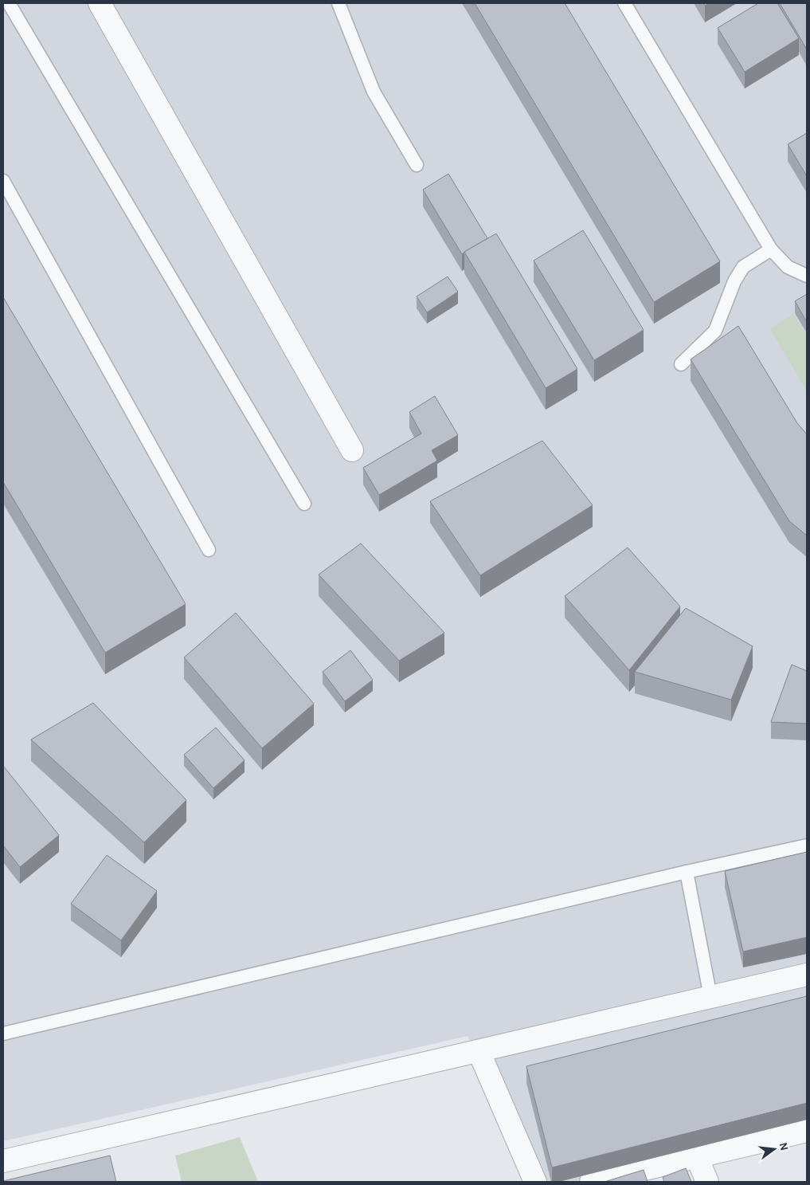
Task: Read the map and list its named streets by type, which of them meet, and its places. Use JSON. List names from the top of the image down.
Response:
{
  "north": "right"
}
